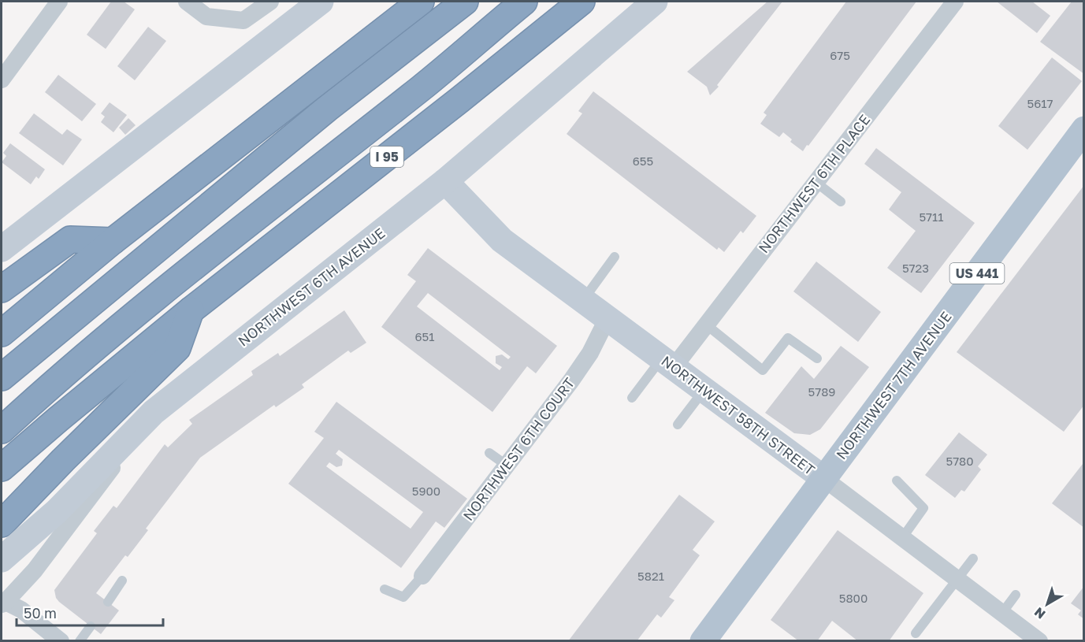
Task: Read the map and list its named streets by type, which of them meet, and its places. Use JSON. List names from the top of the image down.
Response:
{
  "streets": {
    "highway": ["I 95"],
    "main road": [
      "US 441",
      "NORTHWEST 6TH AVENUE",
      "NORTHWEST 7TH AVENUE",
      "NORTHWEST 58TH STREET"
    ],
    "street": ["NORTHWEST 6TH PLACE", "NORTHWEST 6TH COURT"]
  },
  "crossings": [
    ["NORTHWEST 6TH PLACE", "NORTHWEST 58TH STREET"],
    ["NORTHWEST 6TH AVENUE", "NORTHWEST 58TH STREET"],
    ["NORTHWEST 7TH AVENUE", "NORTHWEST 58TH STREET"],
    ["NORTHWEST 58TH STREET", "NORTHWEST 6TH COURT"]
  ],
  "house_numbers": [
    "675",
    "5617",
    "655",
    "5711",
    "5723",
    "651",
    "5789",
    "5780",
    "5900",
    "5821",
    "5800"
  ],
  "scale_bar": "50 m",
  "north": "bottom left"
}
